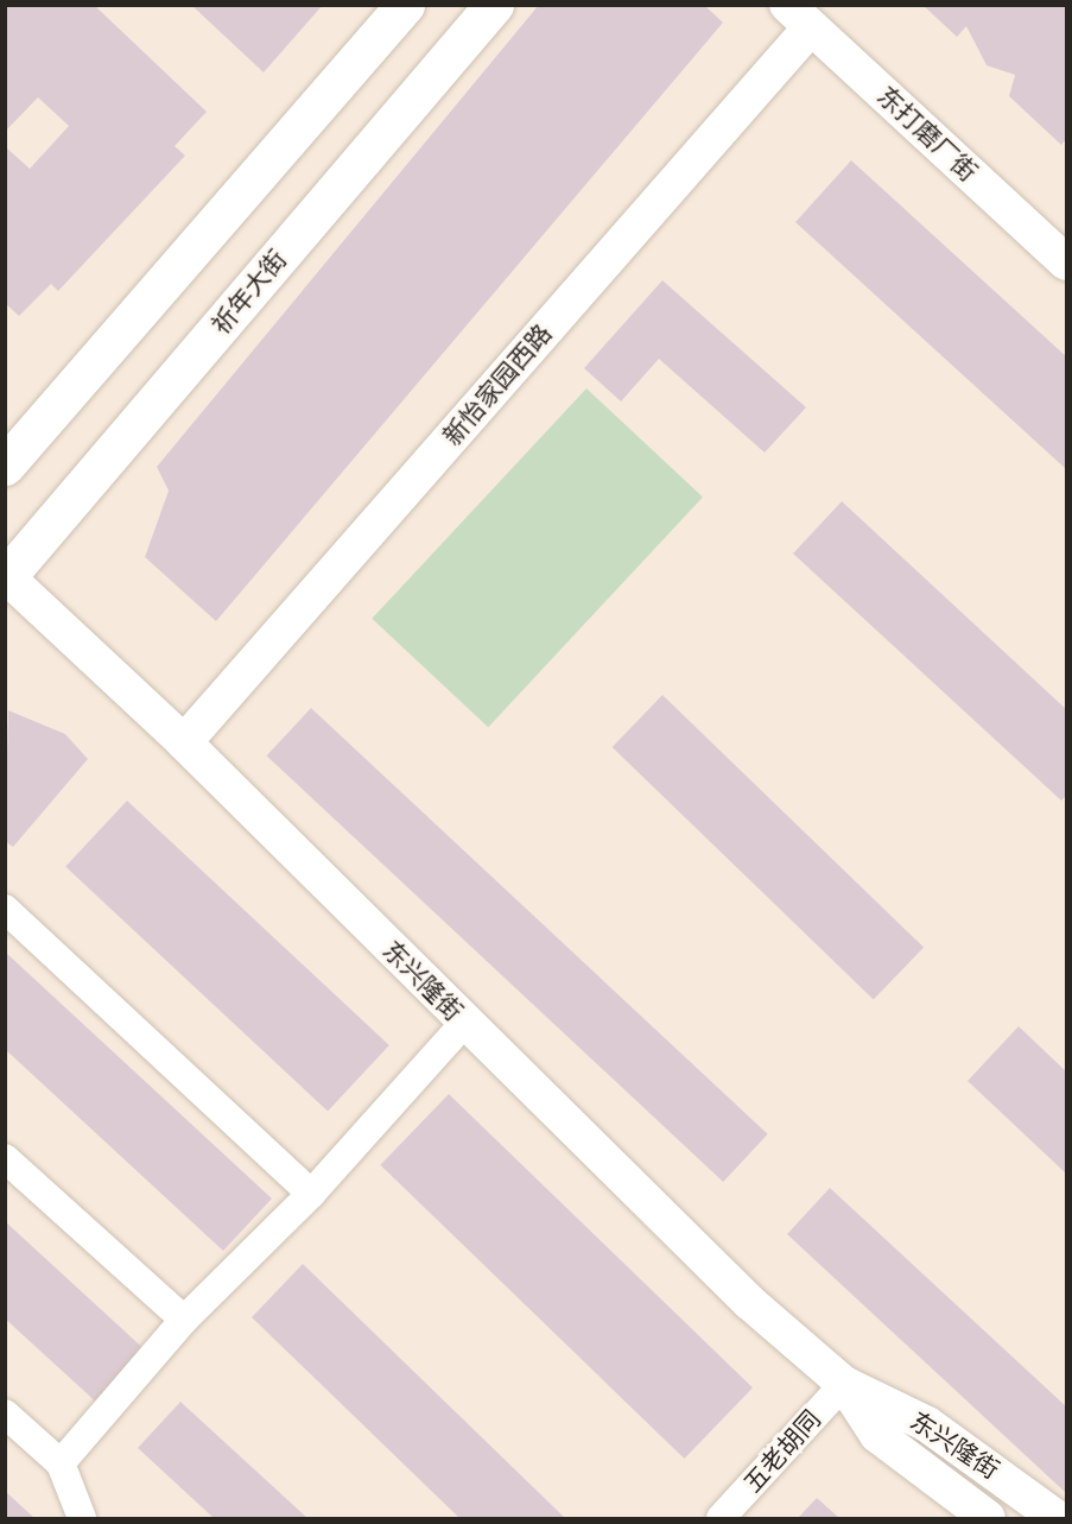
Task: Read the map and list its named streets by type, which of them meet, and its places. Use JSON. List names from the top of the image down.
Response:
{
  "streets": {
    "main road": ["祈年大街"],
    "street": [
      "东打磨厂街",
      "新怡家园西路",
      "东兴隆街",
      "五老胡同"
    ]
  },
  "crossings": [
    ["东打磨厂街", "新怡家园西路"],
    ["祈年大街", "东兴隆街"],
    ["新怡家园西路", "东兴隆街"],
    ["东兴隆街", "五老胡同"]
  ]
}
